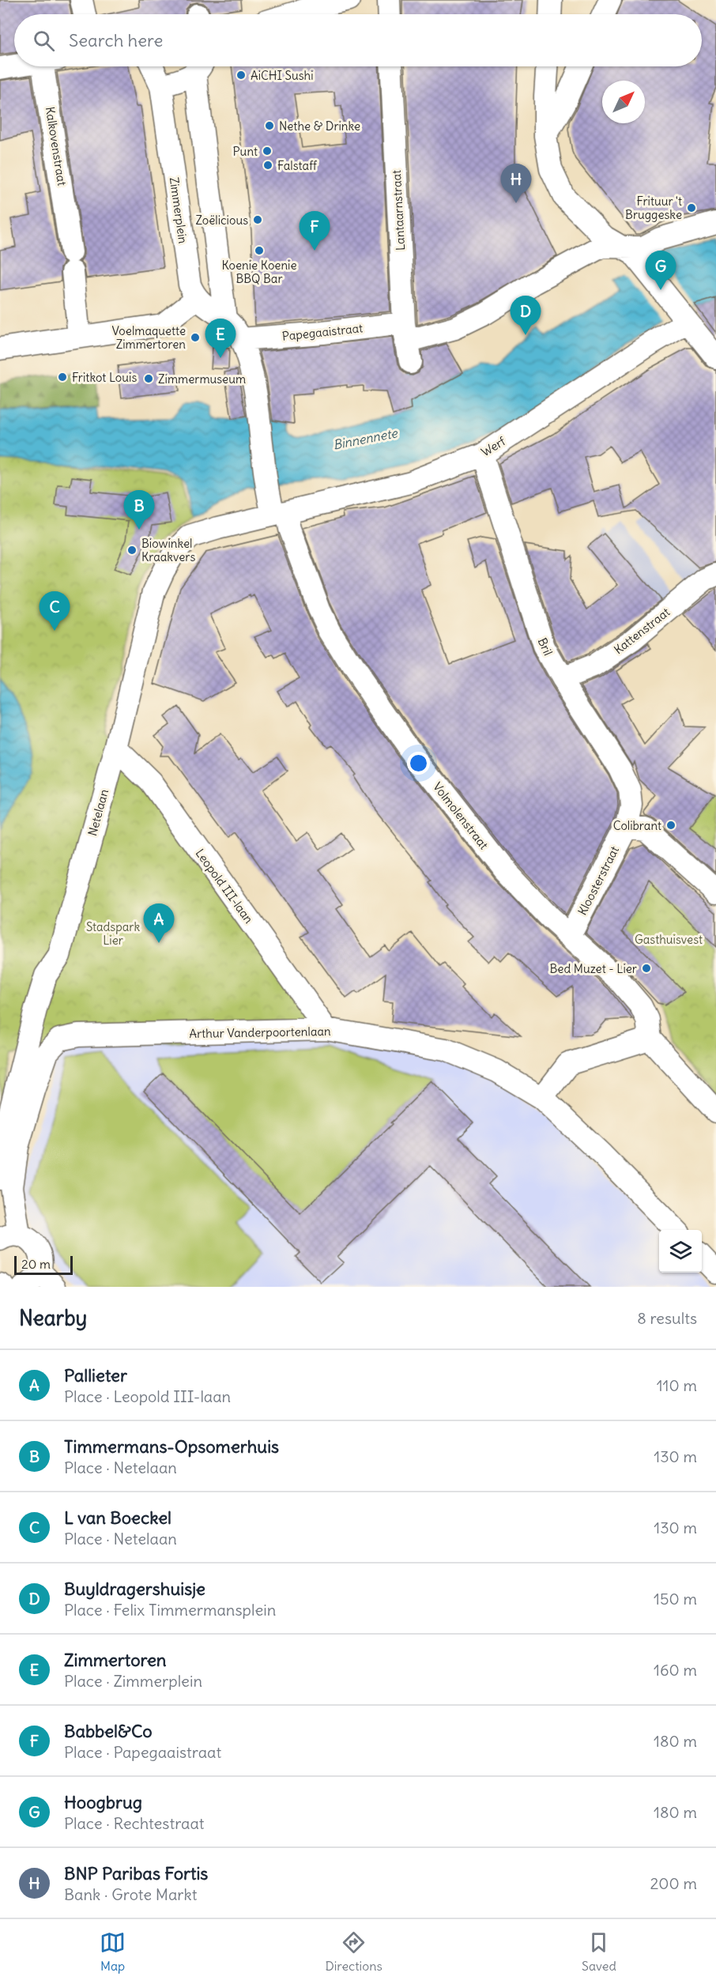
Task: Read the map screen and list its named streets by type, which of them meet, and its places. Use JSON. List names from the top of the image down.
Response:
{
  "streets": {
    "street": [
      "Kalkovenstraat",
      "Zimmerplein",
      "Lantaarnstraat",
      "Papegaaistraat",
      "Werf",
      "Kattenstraat",
      "Bril",
      "Netelaan",
      "Volmolenstraat",
      "Kloosterstraat",
      "Leopold III-laan",
      "Arthur Vanderpoortenlaan"
    ]
  },
  "crossings": [
    ["Lantaarnstraat", "Papegaaistraat"],
    ["Werf", "Bril"],
    ["Werf", "Netelaan"],
    ["Werf", "Volmolenstraat"],
    ["Kattenstraat", "Bril"],
    ["Bril", "Kloosterstraat"],
    ["Netelaan", "Volmolenstraat"],
    ["Netelaan", "Leopold III-laan"],
    ["Netelaan", "Arthur Vanderpoortenlaan"],
    ["Volmolenstraat", "Kloosterstraat"],
    ["Leopold III-laan", "Arthur Vanderpoortenlaan"]
  ],
  "water": ["Binnennete"],
  "parks": ["Stadspark Lier", "Gasthuisvest"],
  "places": [
    "AiCHI Sushi",
    "Nethe & Drinke",
    "Punt",
    "Falstaff",
    "Frituur 't Bruggeske",
    "Zoëlicious",
    "Koenie Koenie BBQ Bar",
    "Voelmaquette Zimmertoren",
    "Fritkot Louis",
    "Zimmermuseum",
    "Biowinkel Kraakvers",
    "Colibrant",
    "Bed Muzet - Lier"
  ],
  "scale_bar": "20 m",
  "north": "top right",
  "page": {
    "search": "Search here",
    "pins": [
      "H",
      "F",
      "G",
      "D",
      "E",
      "B",
      "C",
      "A"
    ],
    "scale": "20 m",
    "heading": ["Nearby", "8 results"],
    "list": [
      {
        "mark": "A",
        "name": "Pallieter",
        "note": "Place · Leopold III-laan",
        "value": "110 m"
      },
      {
        "mark": "B",
        "name": "Timmermans-Opsomerhuis",
        "note": "Place · Netelaan",
        "value": "130 m"
      },
      {
        "mark": "C",
        "name": "L van Boeckel",
        "note": "Place · Netelaan",
        "value": "130 m"
      },
      {
        "mark": "D",
        "name": "Buyldragershuisje",
        "note": "Place · Felix Timmermansplein",
        "value": "150 m"
      },
      {
        "mark": "E",
        "name": "Zimmertoren",
        "note": "Place · Zimmerplein",
        "value": "160 m"
      },
      {
        "mark": "F",
        "name": "Babbel&Co",
        "note": "Place · Papegaaistraat",
        "value": "180 m"
      },
      {
        "mark": "G",
        "name": "Hoogbrug",
        "note": "Place · Rechtestraat",
        "value": "180 m"
      },
      {
        "mark": "H",
        "name": "BNP Paribas Fortis",
        "note": "Bank · Grote Markt",
        "value": "200 m"
      }
    ],
    "nav": ["Map", "Directions", "Saved"]
  }
}
